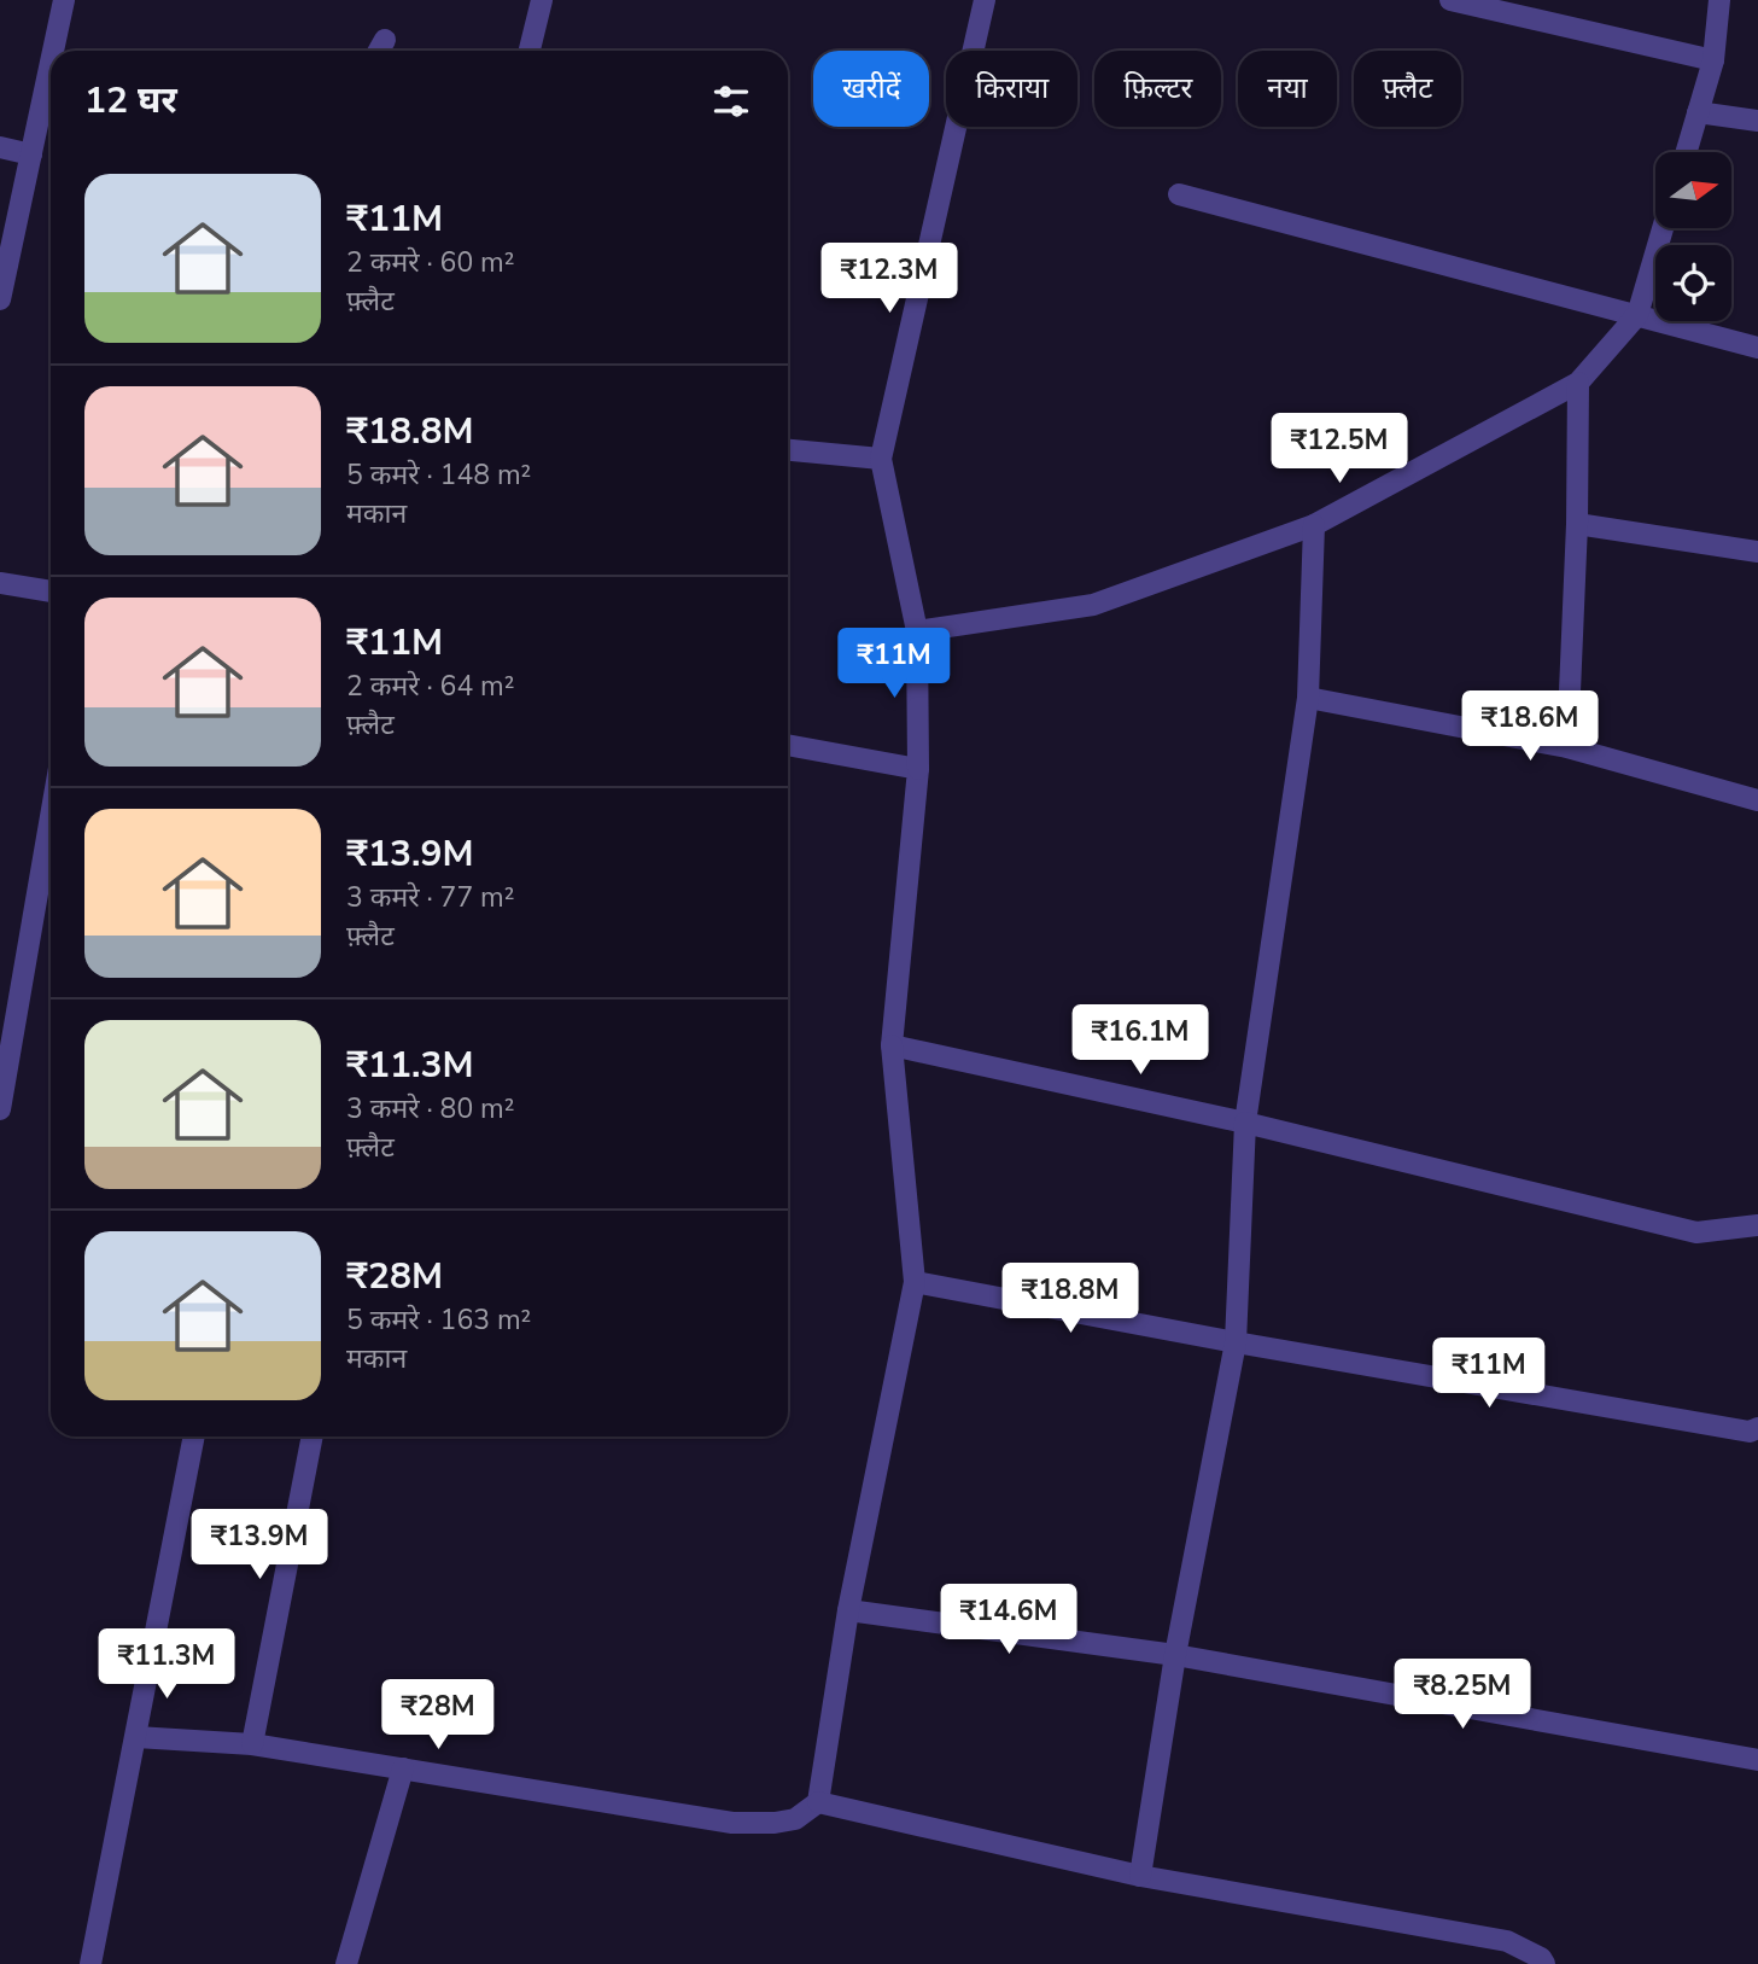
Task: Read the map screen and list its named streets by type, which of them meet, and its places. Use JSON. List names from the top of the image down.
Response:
{
  "north": "right",
  "page": {
    "chip": [
      "खरीदें",
      "किराया",
      "फ़िल्टर",
      "नया",
      "फ़्लैट"
    ],
    "heading": "12 घर",
    "list": [
      {
        "name": "₹11M",
        "note": "2 कमरे · 60 m² · फ़्लैट"
      },
      {
        "name": "₹18.8M",
        "note": "5 कमरे · 148 m² · मकान"
      },
      {
        "name": "₹11M",
        "note": "2 कमरे · 64 m² · फ़्लैट"
      },
      {
        "name": "₹13.9M",
        "note": "3 कमरे · 77 m² · फ़्लैट"
      },
      {
        "name": "₹11.3M",
        "note": "3 कमरे · 80 m² · फ़्लैट"
      },
      {
        "name": "₹28M",
        "note": "5 कमरे · 163 m² · मकान"
      }
    ],
    "price": [
      "₹12.3M",
      "₹12.5M",
      "₹11M",
      "₹18.6M",
      "₹16.1M",
      "₹18.8M",
      "₹11M",
      "₹13.9M",
      "₹14.6M",
      "₹11.3M",
      "₹8.25M",
      "₹28M"
    ]
  }
}
